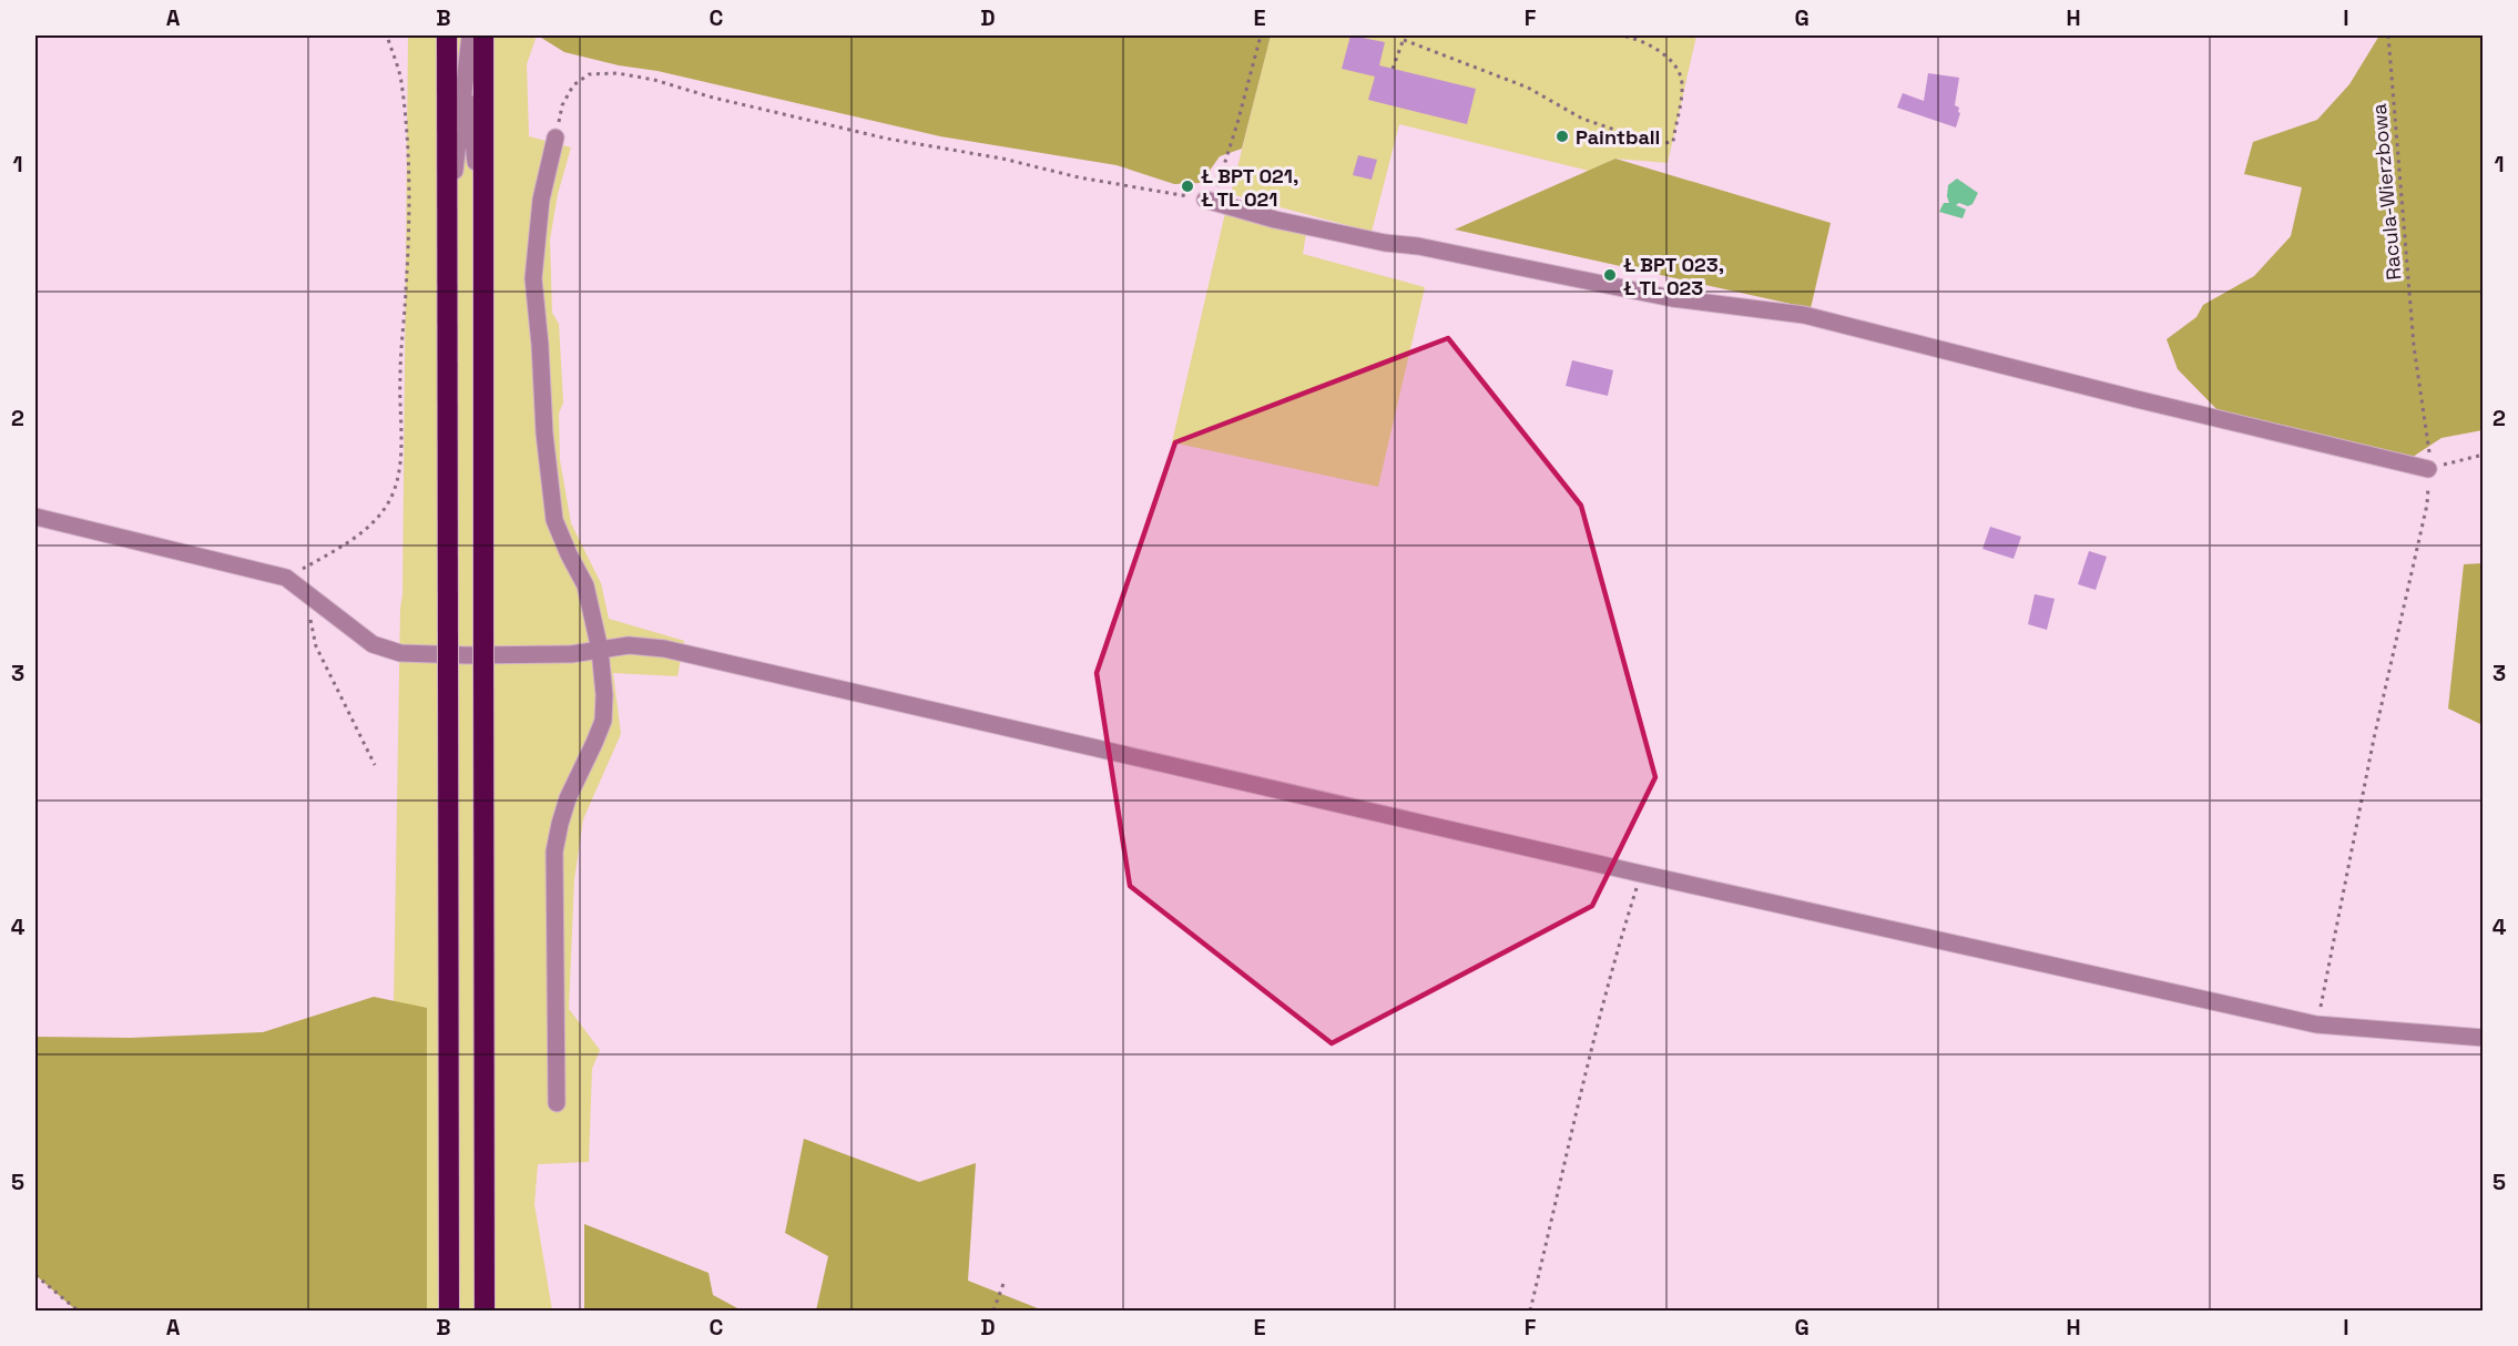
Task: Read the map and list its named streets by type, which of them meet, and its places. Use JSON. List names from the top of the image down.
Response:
{
  "streets": {
    "path": ["Racula-Wierzbowa"]
  },
  "places": ["Paintball", "Ł BPT 021, Ł TL 021", "Ł BPT 023, Ł TL 023"],
  "grid": {
    "columns": [
      "A",
      "B",
      "C",
      "D",
      "E",
      "F",
      "G",
      "H",
      "I"
    ],
    "rows": [
      "1",
      "2",
      "3",
      "4",
      "5"
    ]
  }
}
